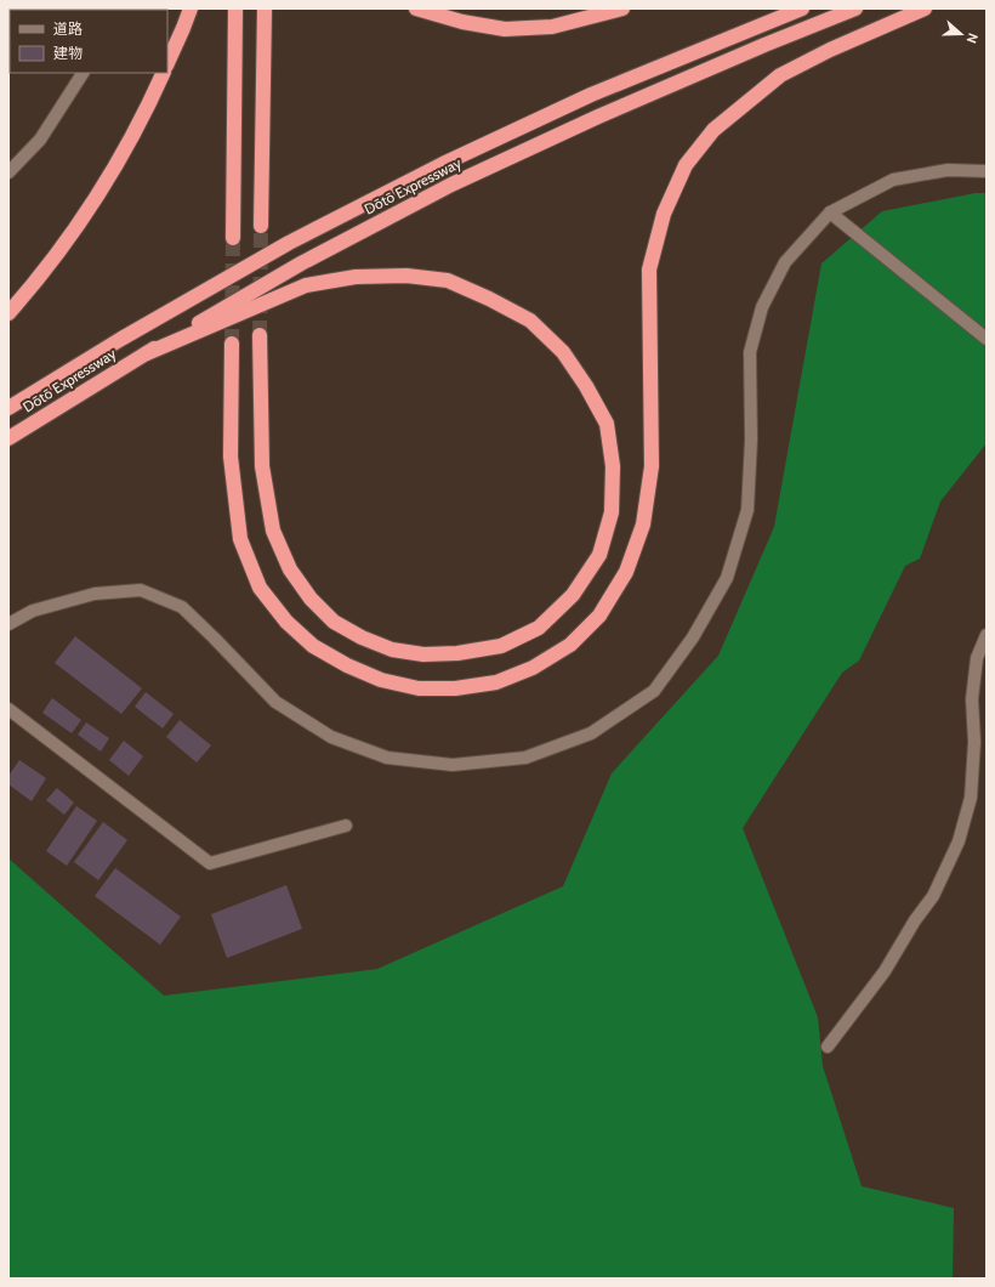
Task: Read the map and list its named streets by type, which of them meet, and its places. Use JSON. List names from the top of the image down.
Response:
{
  "streets": {
    "highway": ["Dōtō Expressway"]
  },
  "legend": ["道路", "建物"],
  "north": "right"
}
